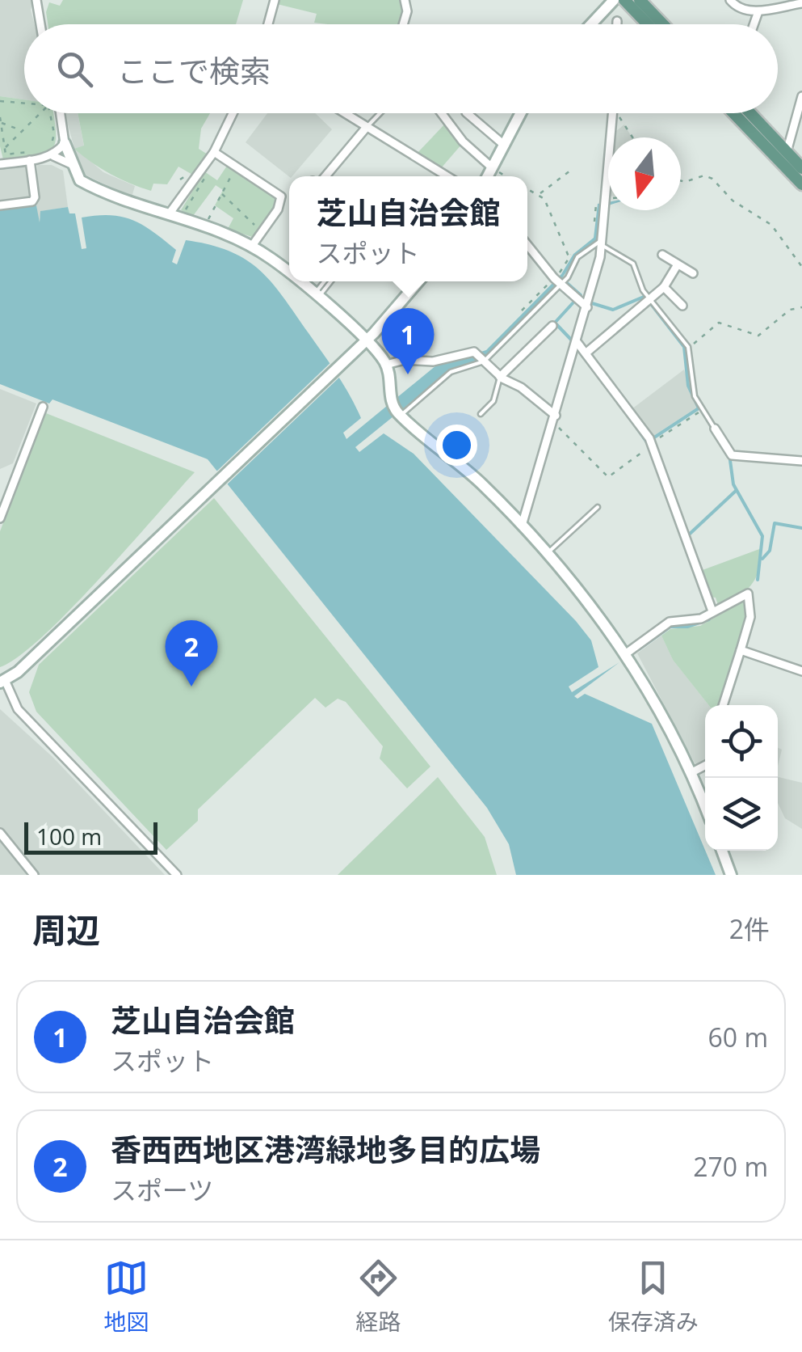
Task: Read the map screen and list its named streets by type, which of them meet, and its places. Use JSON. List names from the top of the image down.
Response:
{
  "scale_bar": "100 m",
  "north": "bottom",
  "page": {
    "search": "ここで検索",
    "popup": ["芝山自治会館", "スポット"],
    "pins": ["1", "2"],
    "scale": "100 m",
    "heading": ["周辺", "2件"],
    "list": [
      {
        "mark": "1",
        "name": "芝山自治会館",
        "note": "スポット",
        "value": "60 m"
      },
      {
        "mark": "2",
        "name": "香西西地区港湾緑地多目的広場",
        "note": "スポーツ",
        "value": "270 m"
      }
    ],
    "nav": ["地図", "経路", "保存済み"]
  }
}
